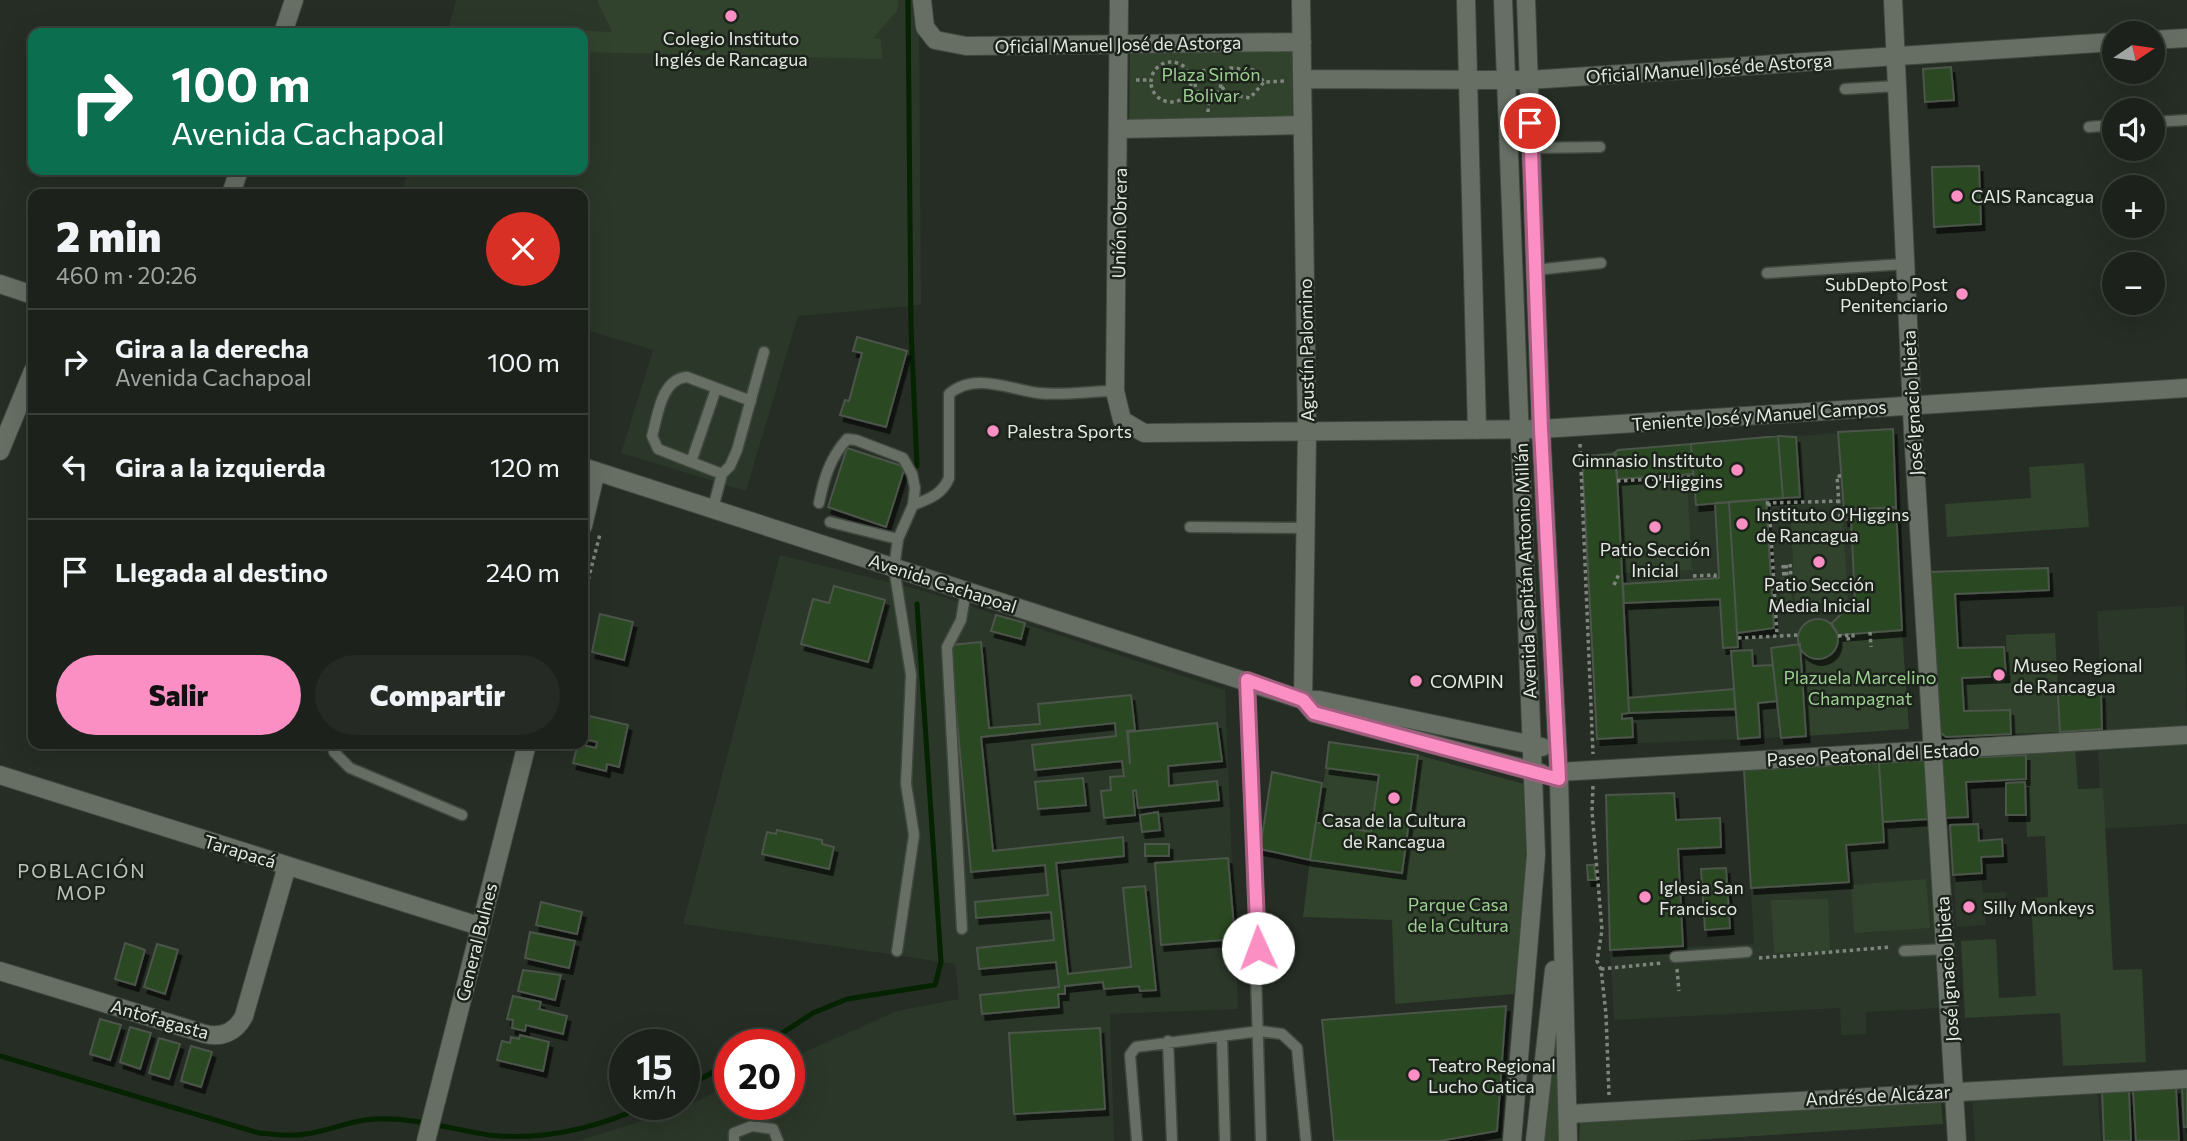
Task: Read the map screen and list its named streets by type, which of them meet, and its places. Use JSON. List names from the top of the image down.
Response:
{
  "streets": {
    "street": [
      "Oficial Manuel José de Astorga",
      "Unión Obrera",
      "Agustín Palomino",
      "José Ignacio Ibieta",
      "Teniente José y Manuel Campos",
      "Avenida Capitán Antonio Millán",
      "Avenida Cachapoal",
      "Paseo Peatonal del Estado",
      "Tarapacá",
      "General Bulnes",
      "Antofagasta",
      "Andrés de Alcázar"
    ]
  },
  "crossings": [
    ["Oficial Manuel José de Astorga", "Unión Obrera"],
    ["Oficial Manuel José de Astorga", "Agustín Palomino"],
    ["Oficial Manuel José de Astorga", "José Ignacio Ibieta"],
    ["Oficial Manuel José de Astorga", "Avenida Capitán Antonio Millán"],
    ["Unión Obrera", "Teniente José y Manuel Campos"],
    ["Agustín Palomino", "Teniente José y Manuel Campos"],
    ["Agustín Palomino", "Avenida Cachapoal"],
    ["José Ignacio Ibieta", "Teniente José y Manuel Campos"],
    ["José Ignacio Ibieta", "Paseo Peatonal del Estado"],
    ["José Ignacio Ibieta", "Andrés de Alcázar"],
    ["Teniente José y Manuel Campos", "Avenida Capitán Antonio Millán"],
    ["Avenida Capitán Antonio Millán", "Avenida Cachapoal"],
    ["Avenida Capitán Antonio Millán", "Paseo Peatonal del Estado"],
    ["Avenida Capitán Antonio Millán", "Andrés de Alcázar"],
    ["Avenida Cachapoal", "Paseo Peatonal del Estado"],
    ["Tarapacá", "General Bulnes"],
    ["Tarapacá", "Antofagasta"]
  ],
  "districts": ["POBLACIÓN MOP"],
  "parks": ["Plaza Simón Bolivar", "Plazuela Marcelino Champagnat", "Parque Casa de la Cultura"],
  "places": [
    "Colegio Instituto Inglés de Rancagua",
    "CAIS Rancagua",
    "SubDepto Post Penitenciario",
    "Palestra Sports",
    "Gimnasio Instituto O'Higgins",
    "Instituto O'Higgins de Rancagua",
    "Patio Sección Inicial",
    "Patio Sección Media Inicial",
    "Museo Regional de Rancagua",
    "COMPIN",
    "Casa de la Cultura de Rancagua",
    "Iglesia San Francisco",
    "Silly Monkeys",
    "Teatro Regional Lucho Gatica"
  ],
  "north": "right",
  "page": {
    "map_buttons": ["+", "−"],
    "turn": ["100 m", "Avenida Cachapoal"],
    "heading": ["2 min", "460 m · 20:26"],
    "list": [
      {
        "name": "Gira a la derecha",
        "note": "Avenida Cachapoal",
        "value": "100 m"
      },
      {
        "name": "Gira a la izquierda",
        "value": "120 m"
      },
      {
        "name": "Llegada al destino",
        "value": "240 m"
      }
    ],
    "buttons": ["Salir", "Compartir"],
    "speed": "15 km/h",
    "limit": "20"
  }
}
